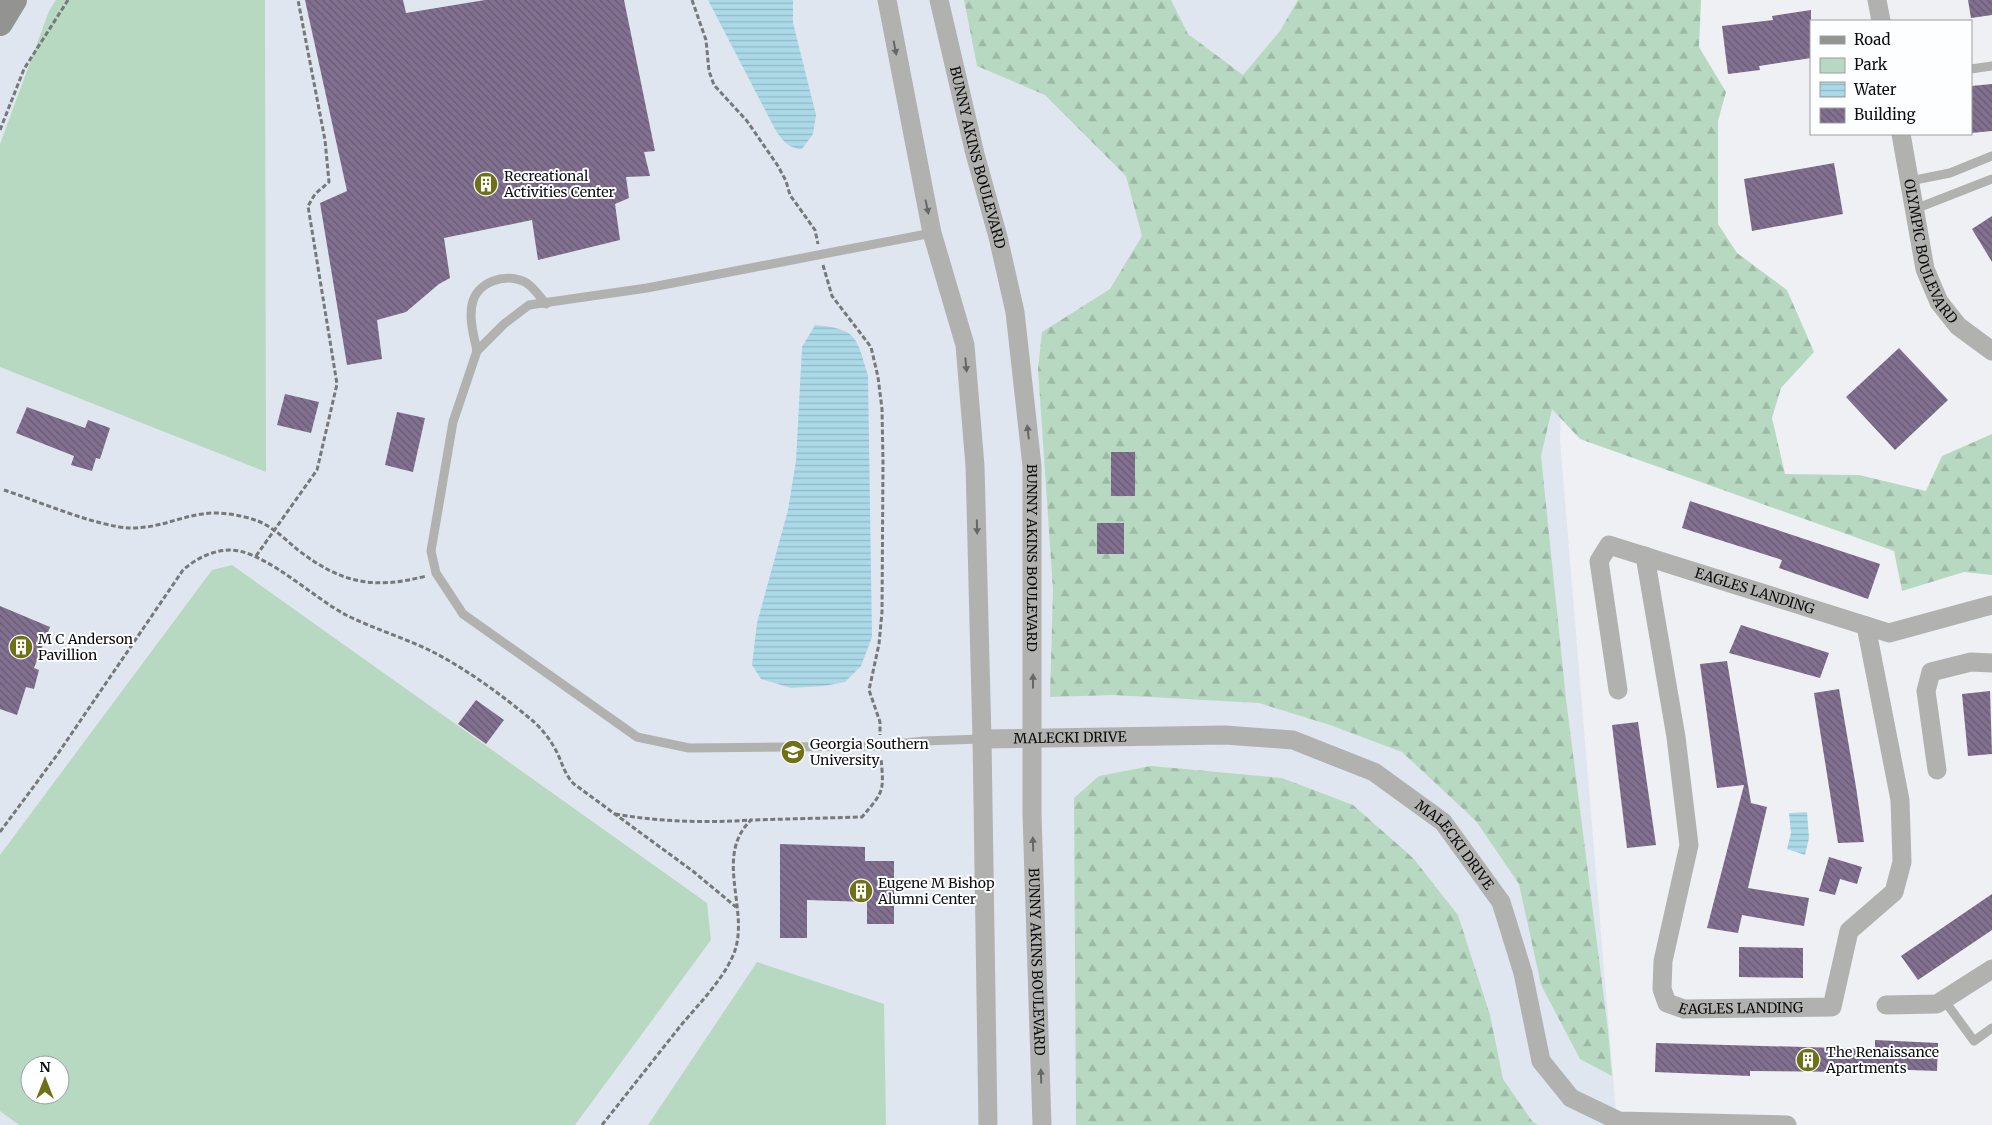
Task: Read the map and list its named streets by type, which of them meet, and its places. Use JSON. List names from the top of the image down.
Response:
{
  "streets": {
    "street": [
      "BUNNY AKINS BOULEVARD",
      "OLYMPIC BOULEVARD",
      "EAGLES LANDING",
      "MALECKI DRIVE"
    ]
  },
  "crossings": [
    ["BUNNY AKINS BOULEVARD", "MALECKI DRIVE"]
  ],
  "places": {
    "building": [
      "Recreational Activities Center",
      "M C Anderson Pavillion",
      "Eugene M Bishop Alumni Center",
      "The Renaissance Apartments"
    ],
    "school or university": ["Georgia Southern University"]
  },
  "legend": [
    "Road",
    "Park",
    "Water",
    "Building"
  ],
  "north": "top"
}
